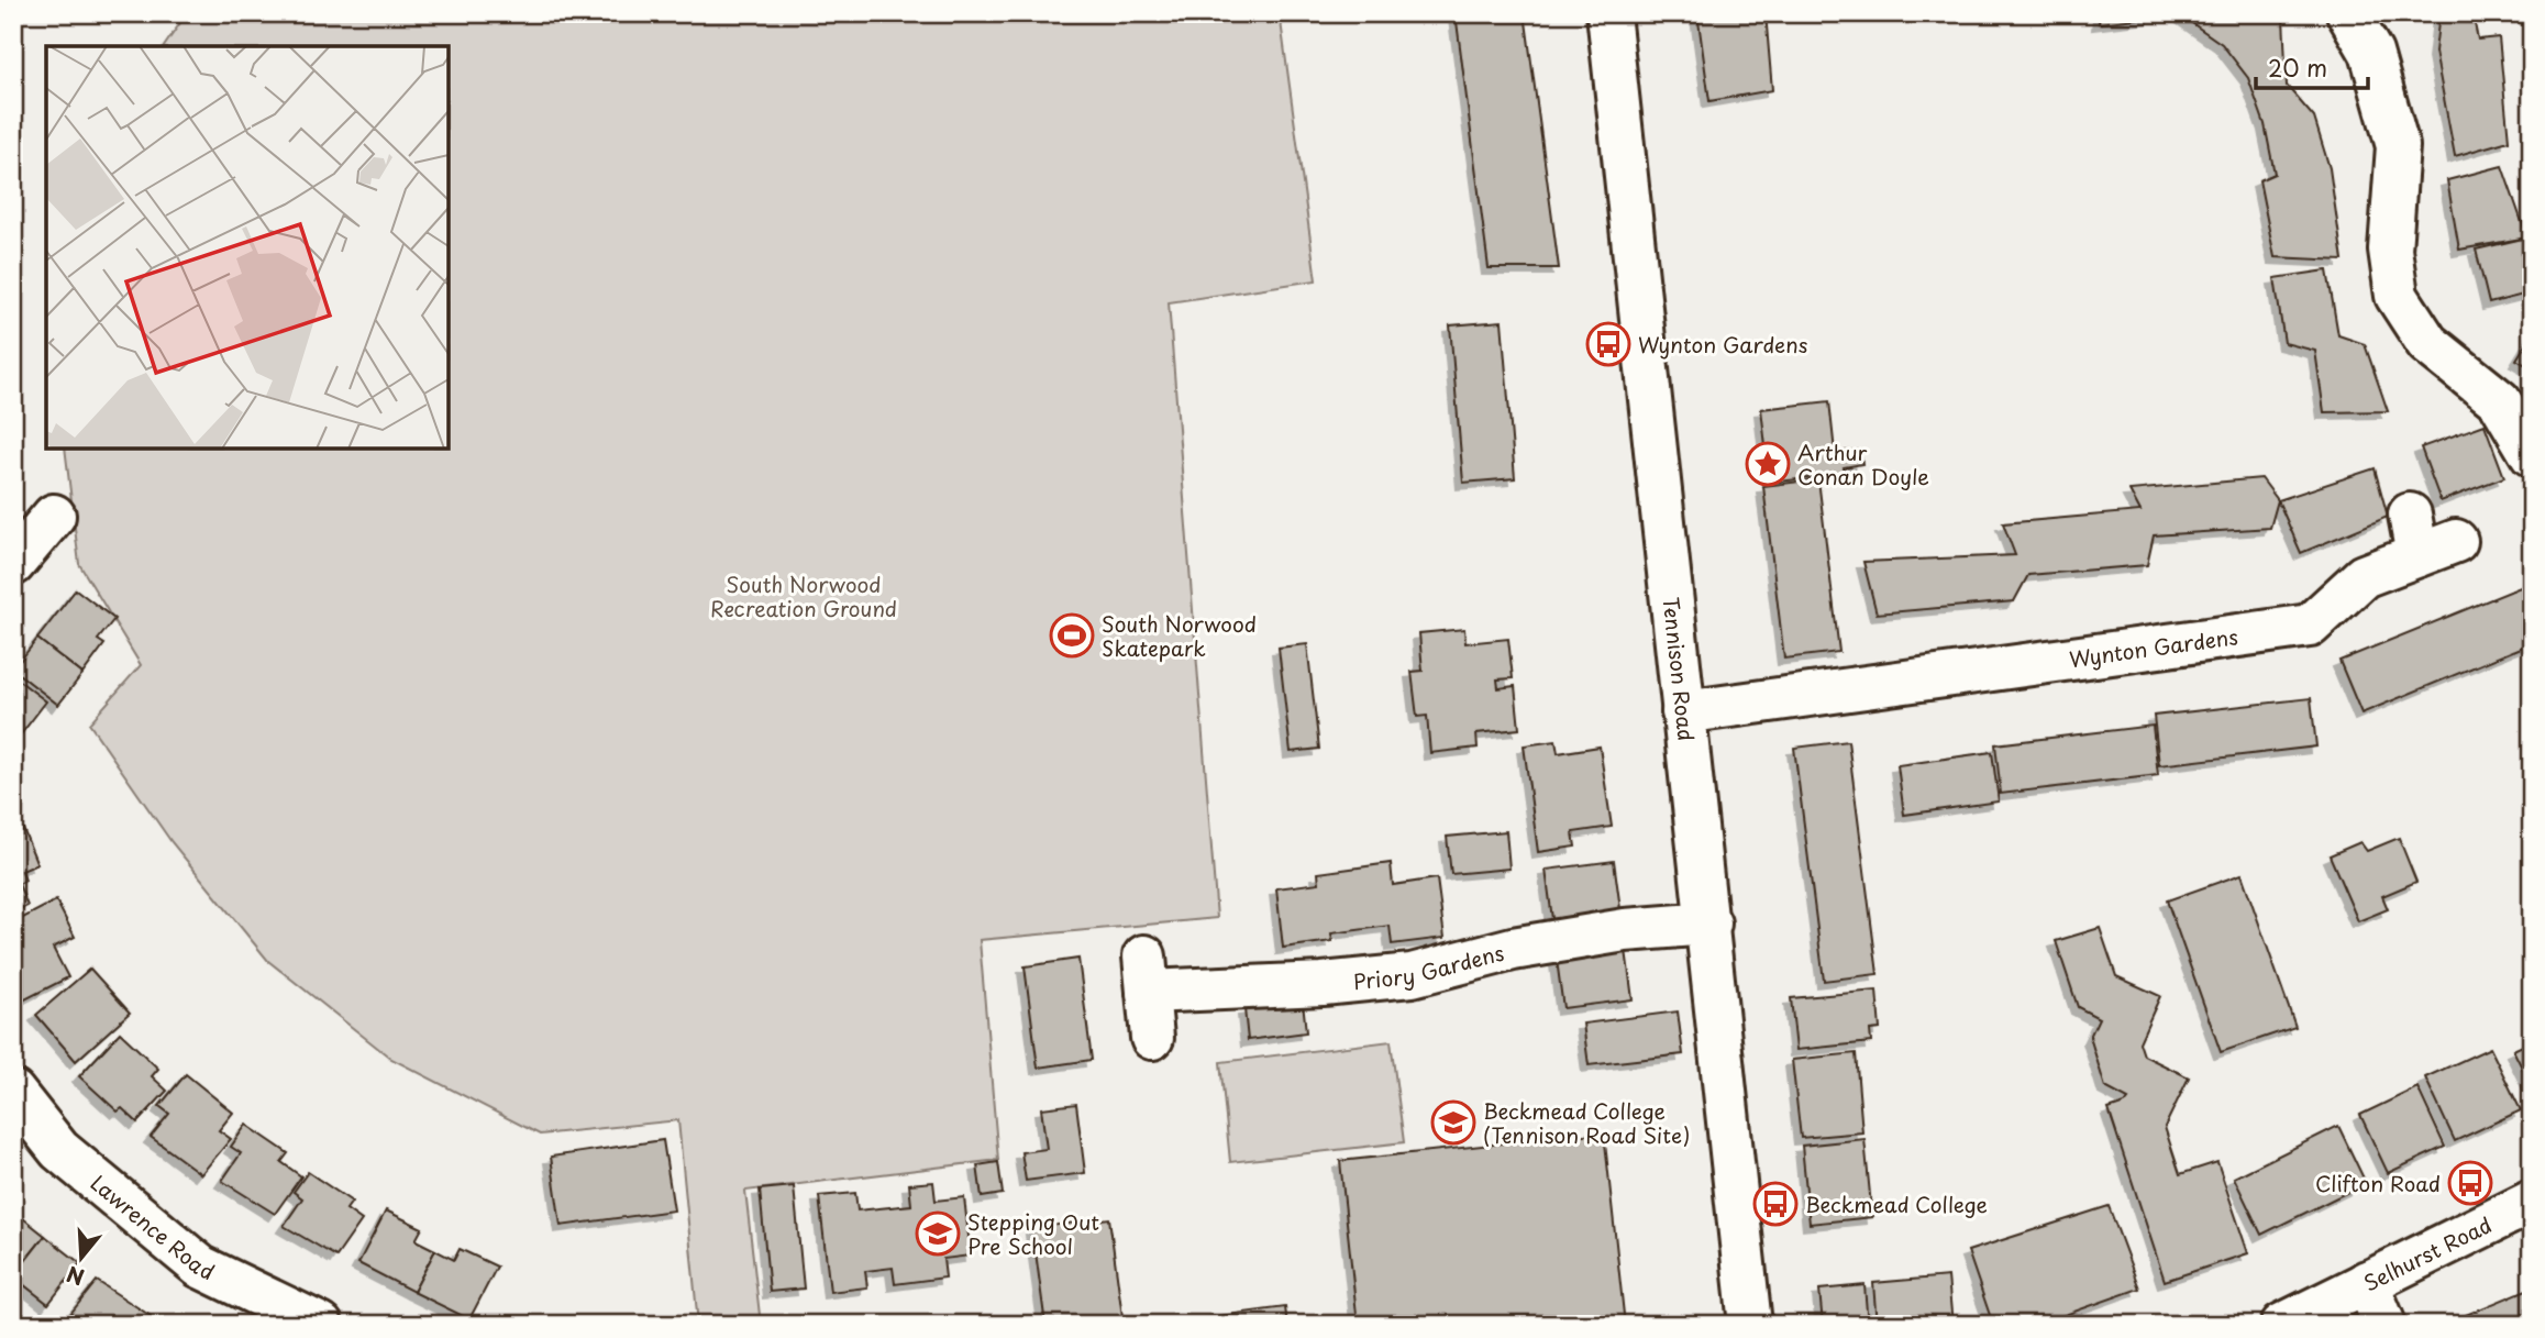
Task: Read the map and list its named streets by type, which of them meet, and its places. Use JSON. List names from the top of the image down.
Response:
{
  "streets": {
    "street": [
      "Wynton Gardens",
      "Tennison Road",
      "Priory Gardens",
      "Lawrence Road",
      "Selhurst Road"
    ]
  },
  "crossings": [
    ["Wynton Gardens", "Tennison Road"],
    ["Tennison Road", "Priory Gardens"]
  ],
  "parks": ["South Norwood Recreation Ground"],
  "places": {
    "bus stop": ["Wynton Gardens", "Clifton Road", "Beckmead College"],
    "place": ["Arthur Conan Doyle"],
    "sports": ["South Norwood Skatepark"],
    "school or university": ["Beckmead College (Tennison Road Site)", "Stepping Out Pre School"]
  },
  "scale_bar": "20 m",
  "north": "bottom"
}
